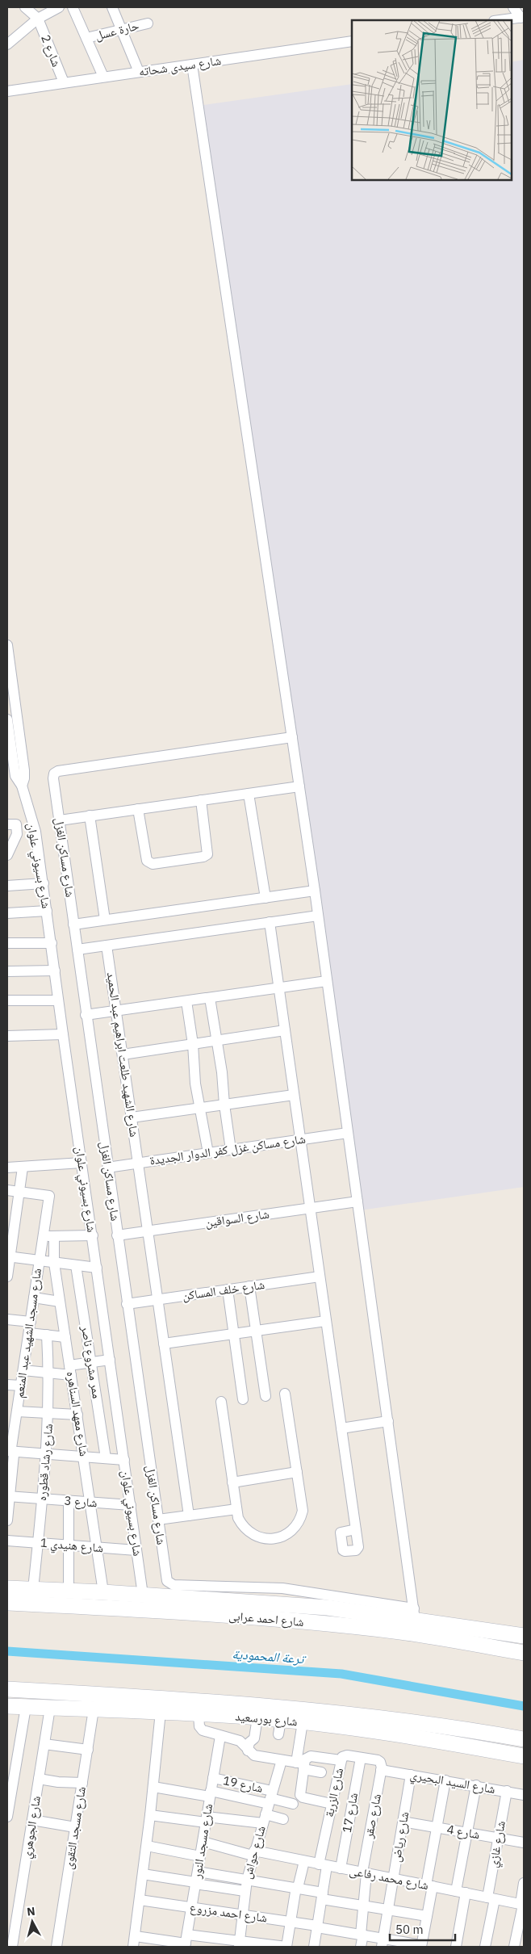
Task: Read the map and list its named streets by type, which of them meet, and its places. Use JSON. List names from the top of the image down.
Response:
{
  "streets": {
    "main road": ["شارع احمد عرابى", "شارع بورسعيد"],
    "street": [
      "حارة عسل",
      "شارع 2",
      "شارع سيدى شحاته",
      "شارع مساكن الغزل",
      "شارع بسيوني علوان",
      "شارع الشهيد طلعت ابراهيم عبد الحميد",
      "شارع مساكن غزل كفر الدوار الجديدة",
      "شارع السواقين",
      "شارع خلف المساكن",
      "شارع مسجد الشهيد عبد المنعم",
      "ممر مشروع ناصر",
      "شارع معهد السناهره",
      "شارع رشاد قطوره",
      "شارع 3",
      "شارع هنيدي 1",
      "شارع السيد البحيري",
      "شارع 19",
      "شارع الزربة",
      "شارع 17",
      "شارع صقر",
      "شارع الجوهري",
      "شارع مسجد التقوى",
      "شارع 4",
      "شارع رياض",
      "شارع مسجد النور",
      "شارع غازي",
      "شارع حواش",
      "شارع محمد رفاعى",
      "شارع احمد مزروع"
    ]
  },
  "crossings": [
    ["شارع 2", "شارع سيدى شحاته"],
    ["شارع مساكن الغزل", "شارع مساكن غزل كفر الدوار الجديدة"],
    ["شارع مساكن الغزل", "شارع السواقين"],
    ["شارع مساكن الغزل", "شارع خلف المساكن"],
    ["شارع مساكن الغزل", "شارع احمد عرابى"],
    ["شارع بسيوني علوان", "شارع 3"],
    ["شارع بسيوني علوان", "شارع هنيدي 1"],
    ["شارع بسيوني علوان", "شارع احمد عرابى"],
    ["شارع الشهيد طلعت ابراهيم عبد الحميد", "شارع مساكن غزل كفر الدوار الجديدة"],
    ["شارع الشهيد طلعت ابراهيم عبد الحميد", "شارع السواقين"],
    ["شارع الشهيد طلعت ابراهيم عبد الحميد", "شارع خلف المساكن"],
    ["شارع مسجد الشهيد عبد المنعم", "شارع 3"],
    ["شارع معهد السناهره", "شارع 3"],
    ["شارع معهد السناهره", "شارع هنيدي 1"],
    ["شارع معهد السناهره", "شارع احمد عرابى"],
    ["شارع رشاد قطوره", "شارع 3"],
    ["شارع رشاد قطوره", "شارع هنيدي 1"],
    ["شارع رشاد قطوره", "شارع احمد عرابى"],
    ["شارع بورسعيد", "شارع الجوهري"],
    ["شارع بورسعيد", "شارع مسجد التقوى"],
    ["شارع السيد البحيري", "شارع الزربة"],
    ["شارع السيد البحيري", "شارع صقر"],
    ["شارع السيد البحيري", "شارع رياض"],
    ["شارع السيد البحيري", "شارع غازي"],
    ["شارع 19", "شارع مسجد النور"],
    ["شارع 19", "شارع حواش"],
    ["شارع الزربة", "شارع 17"],
    ["شارع الزربة", "شارع صقر"],
    ["شارع الزربة", "شارع محمد رفاعى"],
    ["شارع الزربة", "شارع احمد مزروع"],
    ["شارع 17", "شارع محمد رفاعى"],
    ["شارع صقر", "شارع محمد رفاعى"],
    ["شارع صقر", "شارع احمد مزروع"],
    ["شارع 4", "شارع رياض"],
    ["شارع 4", "شارع غازي"],
    ["شارع رياض", "شارع محمد رفاعى"],
    ["شارع رياض", "شارع احمد مزروع"],
    ["شارع مسجد النور", "شارع محمد رفاعى"],
    ["شارع مسجد النور", "شارع احمد مزروع"],
    ["شارع غازي", "شارع محمد رفاعى"],
    ["شارع حواش", "شارع محمد رفاعى"],
    ["شارع حواش", "شارع احمد مزروع"]
  ],
  "water": ["ترعة المحمودية"],
  "scale_bar": "50 m",
  "north": "top"
}
